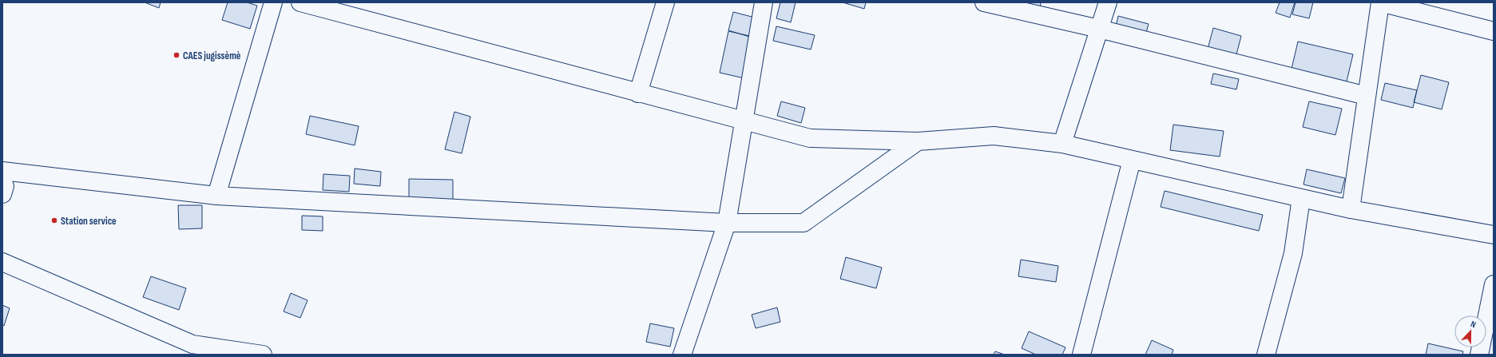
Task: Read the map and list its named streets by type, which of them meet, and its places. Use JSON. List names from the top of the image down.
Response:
{
  "places": ["CAES jugissèmè", "Station service"],
  "north": "top"
}
